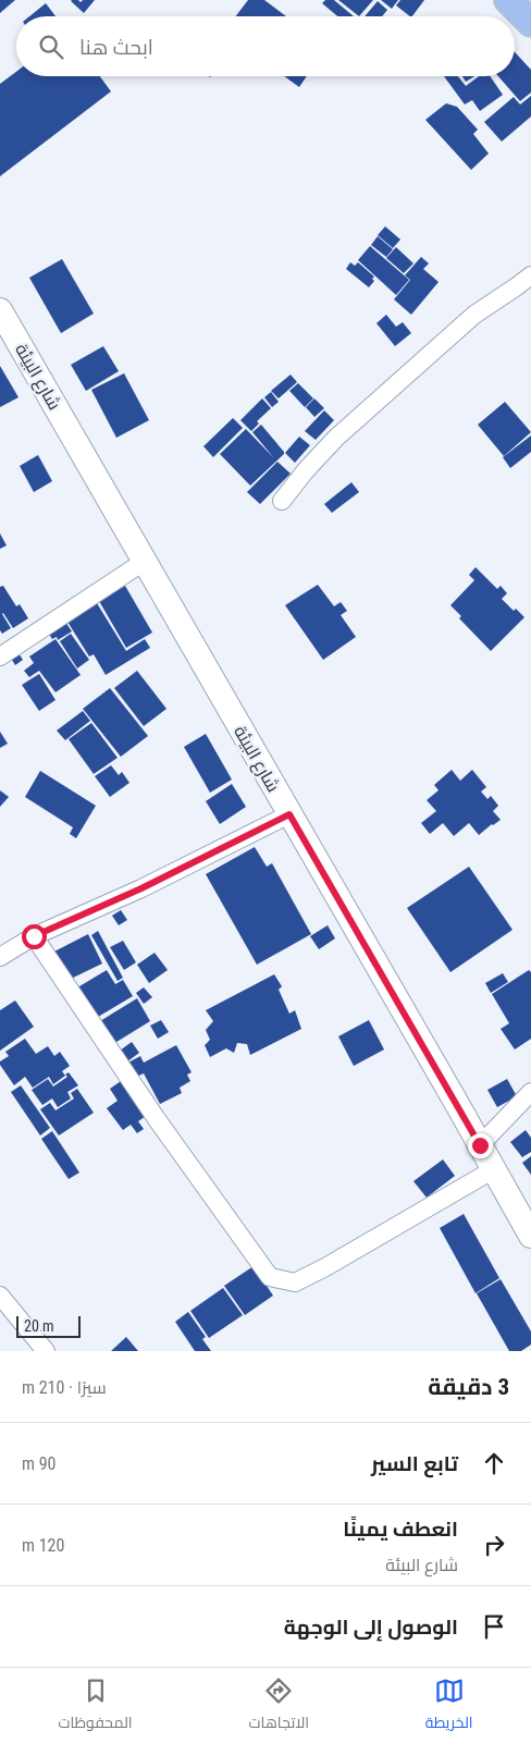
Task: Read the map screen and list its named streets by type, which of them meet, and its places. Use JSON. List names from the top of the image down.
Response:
{
  "streets": {
    "street": ["شارع البيئة"]
  },
  "scale_bar": "20 m",
  "page": {
    "search": "ابحث هنا",
    "scale": "20 m",
    "heading": ["3 دقيقة", "سيرًا · 210 m"],
    "list": [
      ["تابع السير", "90 m"],
      ["انعطف يمينًا", "شارع البيئة", "120 m"],
      "الوصول إلى الوجهة"
    ],
    "nav": ["الخريطة", "الاتجاهات", "المحفوظات"]
  }
}
